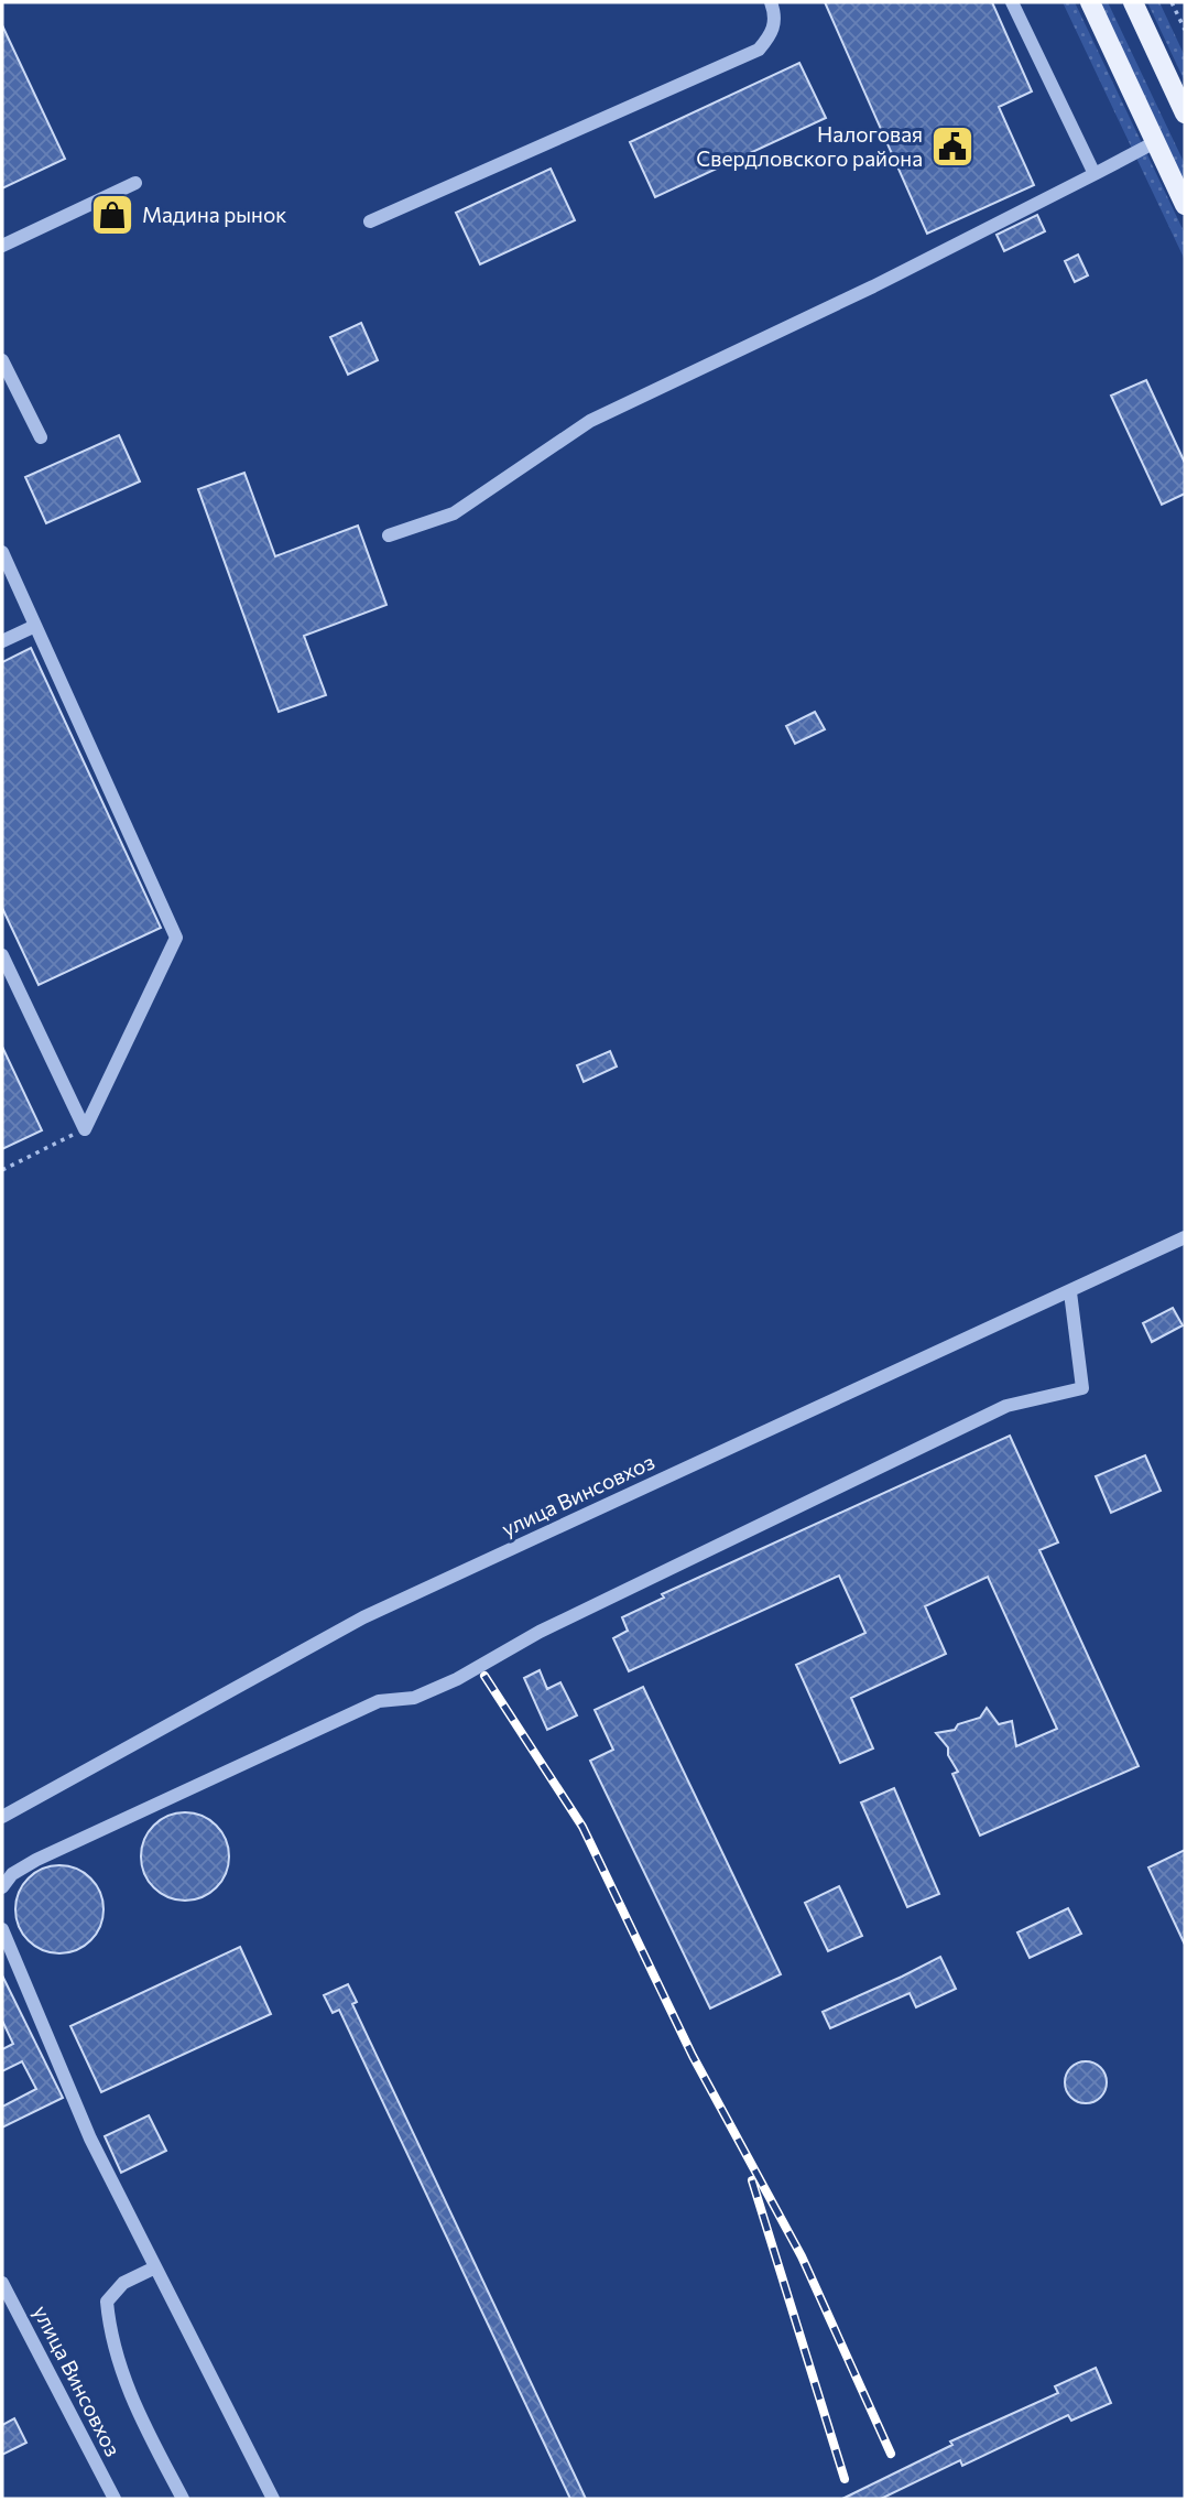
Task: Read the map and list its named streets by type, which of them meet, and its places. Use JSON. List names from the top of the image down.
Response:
{
  "streets": {
    "street": ["улица Винсовхоз"]
  },
  "places": {
    "public building": ["Налоговая Свердловского района"],
    "shop": ["Мадина рынок"]
  }
}
